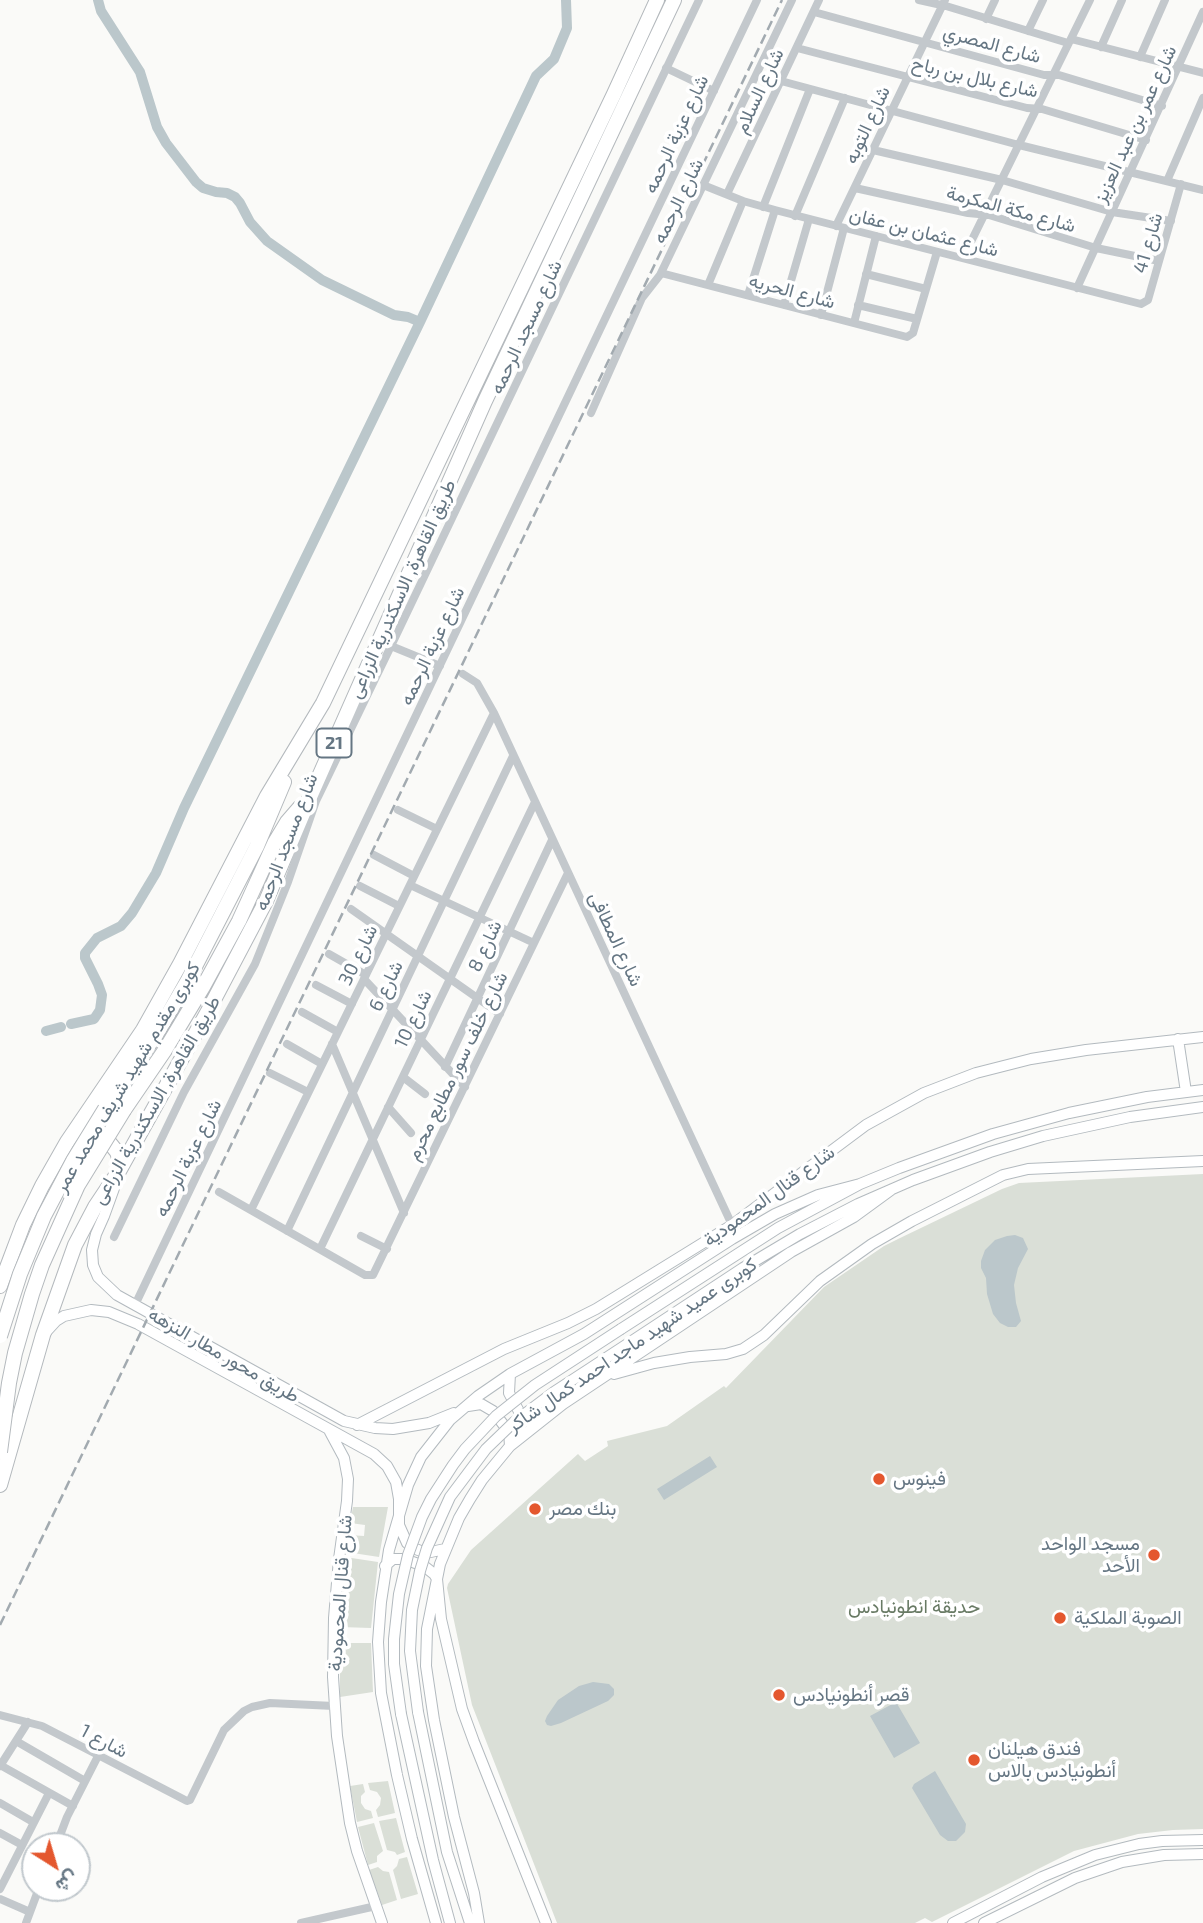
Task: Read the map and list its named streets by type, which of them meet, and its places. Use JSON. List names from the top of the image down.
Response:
{
  "streets": {
    "highway": ["طريق القاهرة, الاسكندرية الزراعى", "21", "كوبرى مقدم شهيد شريف محمد عمر"],
    "main road": ["شارع قنال المحمودية", "كوبرى عميد شهيد ماجد احمد كمال شاكر", "طريق محور مطار النزهه"],
    "street": [
      "شارع المصري",
      "شارع بلال بن رباح",
      "شارع السلام",
      "شارع عمر بن عبد العزيز",
      "شارع التوبه",
      "شارع عزبة الرحمه",
      "شارع الرحمه",
      "شارع مكة المكرمة",
      "شارع عثمان بن عفان",
      "شارع 41",
      "شارع الحريه",
      "شارع مسجد الرحمه",
      "شارع المطافى",
      "شارع 8",
      "شارع 30",
      "شارع 6",
      "شارع 10",
      "شارع خلف سور مطابع محرم",
      "شارع 1"
    ]
  },
  "crossings": [
    ["شارع المصري", "شارع السلام"],
    ["شارع المصري", "شارع عمر بن عبد العزيز"],
    ["شارع المصري", "شارع التوبه"],
    ["شارع بلال بن رباح", "شارع السلام"],
    ["شارع بلال بن رباح", "شارع عمر بن عبد العزيز"],
    ["شارع بلال بن رباح", "شارع التوبه"],
    ["شارع السلام", "شارع عثمان بن عفان"],
    ["شارع عمر بن عبد العزيز", "شارع مكة المكرمة"],
    ["شارع عمر بن عبد العزيز", "شارع عثمان بن عفان"],
    ["شارع التوبه", "شارع مكة المكرمة"],
    ["شارع التوبه", "شارع عثمان بن عفان"],
    ["شارع التوبه", "شارع الحريه"],
    ["شارع عزبة الرحمه", "طريق محور مطار النزهه"],
    ["شارع الرحمه", "شارع عثمان بن عفان"],
    ["شارع الرحمه", "شارع الحريه"],
    ["شارع مكة المكرمة", "شارع 41"],
    ["شارع عثمان بن عفان", "شارع 41"],
    ["طريق القاهرة, الاسكندرية الزراعى", "كوبرى مقدم شهيد شريف محمد عمر"],
    ["طريق القاهرة, الاسكندرية الزراعى", "طريق محور مطار النزهه"],
    ["شارع المطافى", "شارع 8"],
    ["شارع المطافى", "شارع 30"],
    ["شارع المطافى", "شارع 6"],
    ["شارع المطافى", "شارع 10"],
    ["شارع المطافى", "شارع خلف سور مطابع محرم"],
    ["شارع المطافى", "شارع قنال المحمودية"],
    ["شارع 10", "شارع خلف سور مطابع محرم"],
    ["شارع قنال المحمودية", "طريق محور مطار النزهه"],
    ["شارع قنال المحمودية", "شارع 1"]
  ],
  "parks": ["حديقة انطونيادس"],
  "places": [
    "فينوس",
    "بنك مصر",
    "مسجد الواحد الأحد",
    "الصوبة الملكية",
    "قصر أنطونيادس",
    "فندق هيلنان أنطونيادس بالاس"
  ],
  "north": "bottom right"
}
